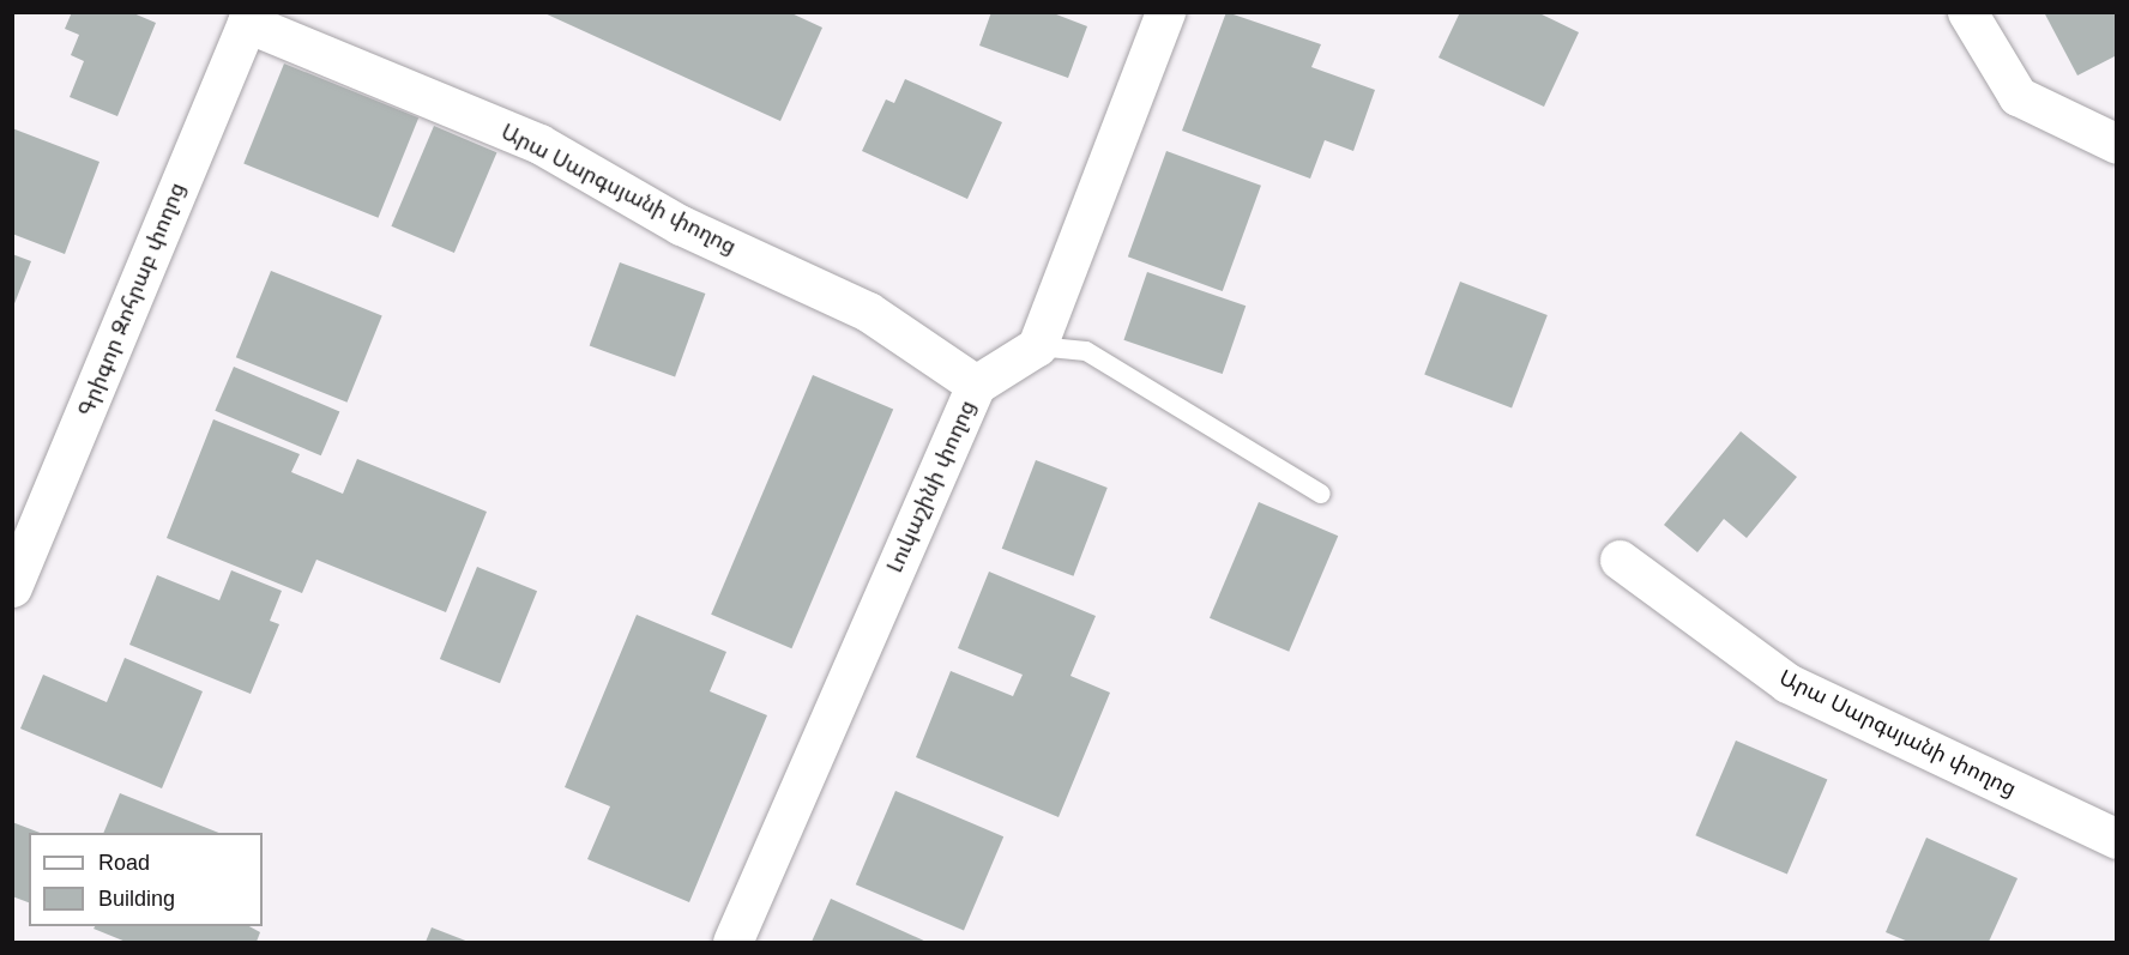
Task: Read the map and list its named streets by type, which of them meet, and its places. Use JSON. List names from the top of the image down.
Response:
{
  "streets": {
    "street": ["Արա Սարգսյանի փողոց", "Գրիգոր Զոհրաբ փողոց", "Լուկաշինի փողոց"]
  },
  "crossings": [
    ["Արա Սարգսյանի փողոց", "Գրիգոր Զոհրաբ փողոց"],
    ["Արա Սարգսյանի փողոց", "Լուկաշինի փողոց"]
  ],
  "legend": ["Road", "Building"]
}
